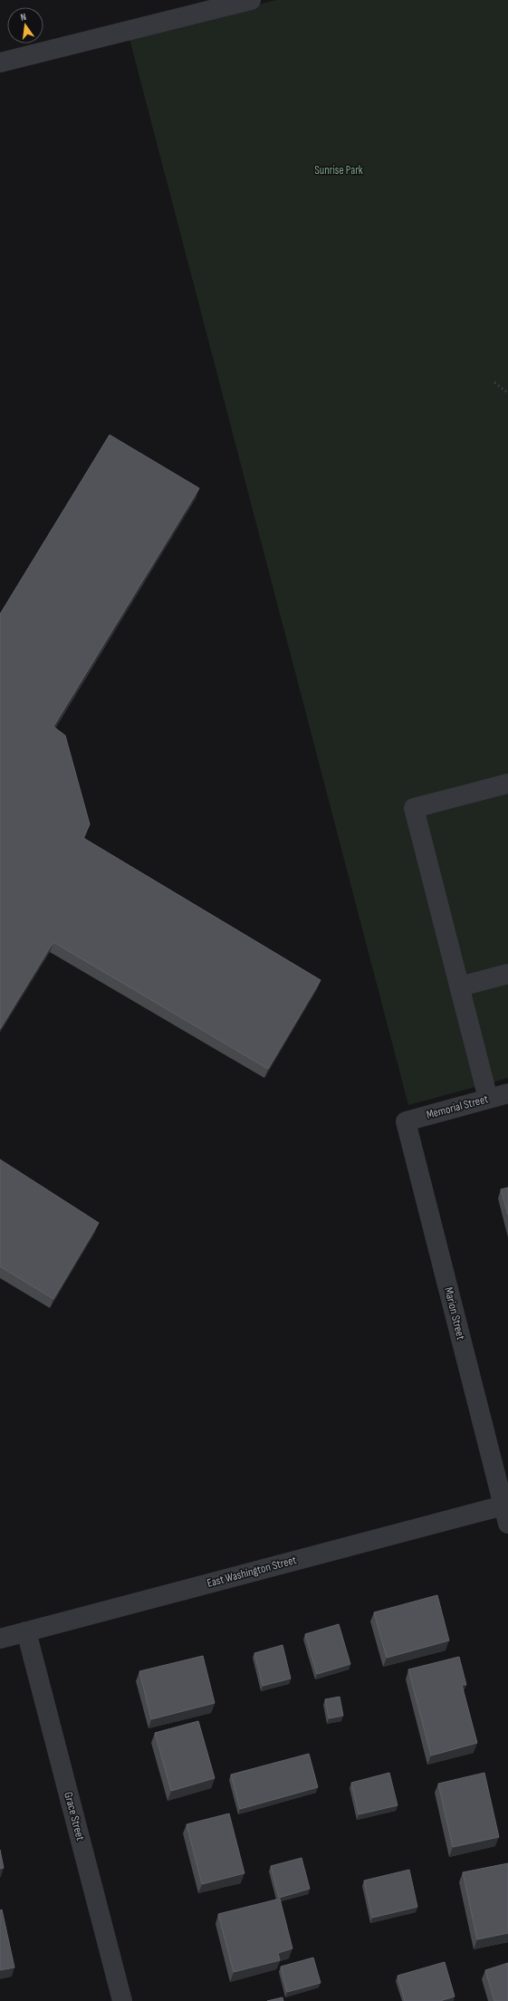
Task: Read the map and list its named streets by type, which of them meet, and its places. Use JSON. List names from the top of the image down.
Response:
{
  "streets": {
    "street": [
      "Memorial Street",
      "Marion Street",
      "East Washington Street",
      "Grace Street"
    ]
  },
  "crossings": [
    ["Memorial Street", "Marion Street"],
    ["Marion Street", "East Washington Street"],
    ["East Washington Street", "Grace Street"]
  ],
  "parks": ["Sunrise Park"],
  "north": "top"
}
